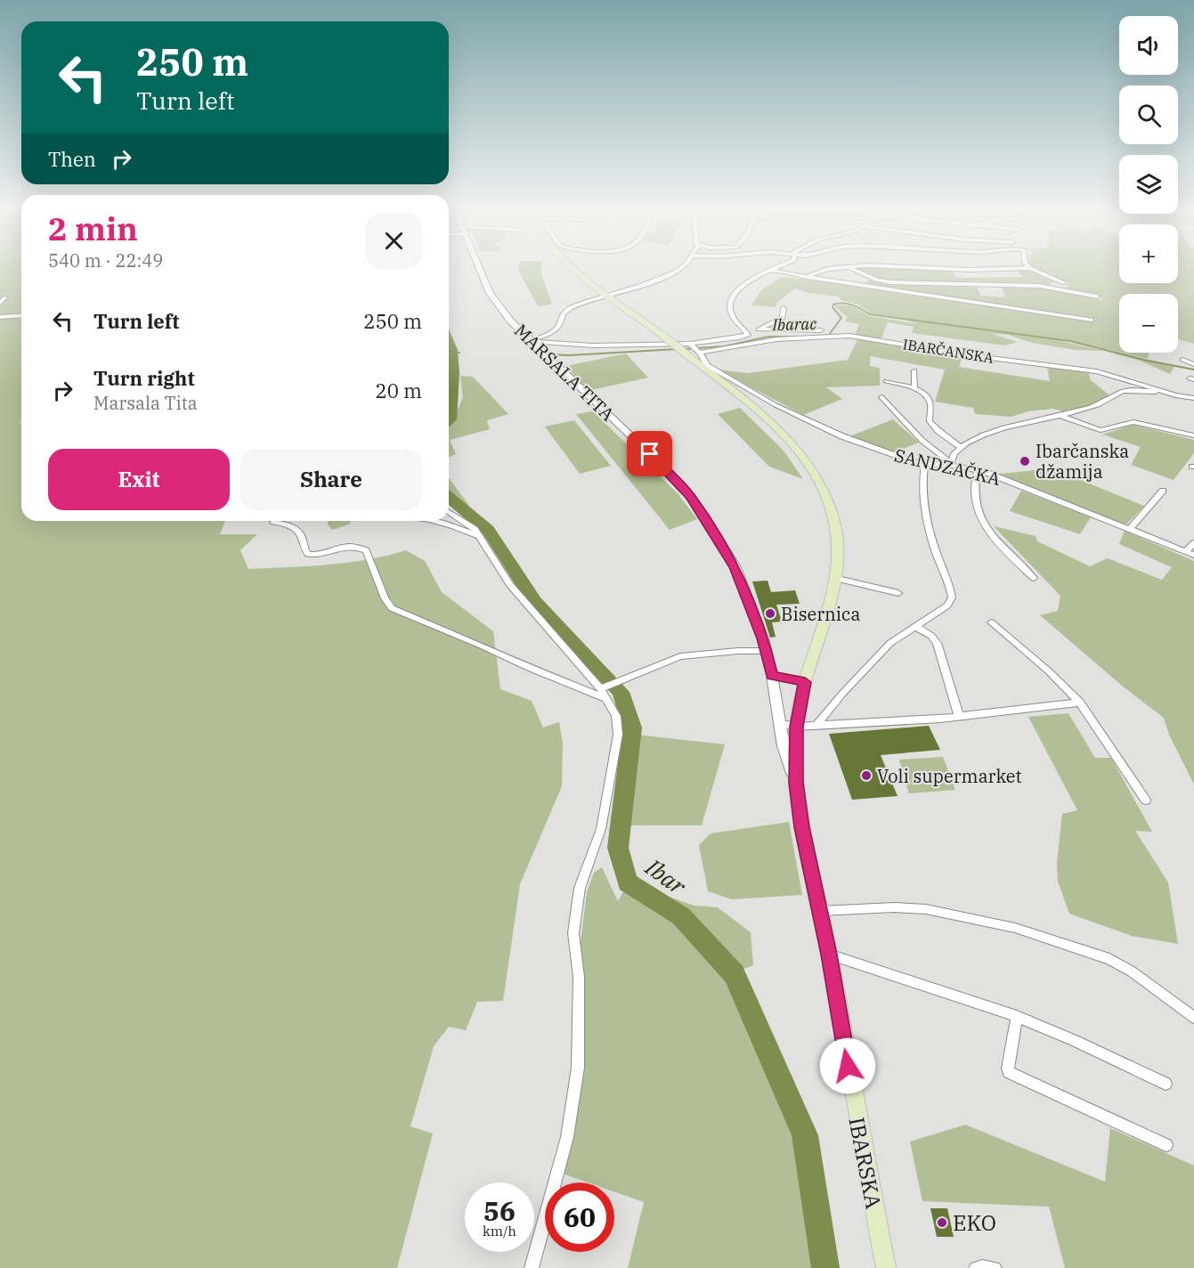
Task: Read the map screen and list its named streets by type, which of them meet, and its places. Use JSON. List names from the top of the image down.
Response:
{
  "streets": {
    "main road": ["IBARSKA"],
    "street": ["IBARČANSKA", "MARSALA TITA", "SANDZAČKA"]
  },
  "crossings": [
    ["MARSALA TITA", "IBARSKA"],
    ["SANDZAČKA", "IBARSKA"]
  ],
  "water": ["Ibarac", "Ibar"],
  "places": [
    "Ibarčanska džamija",
    "Bisernica",
    "Voli supermarket",
    "EKO"
  ],
  "page": {
    "map_buttons": ["+", "−"],
    "turn": ["250 m", "Turn left"],
    "then": "Then",
    "heading": ["2 min", "540 m · 22:49"],
    "list": [
      {
        "name": "Turn left",
        "value": "250 m"
      },
      {
        "name": "Turn right",
        "note": "Marsala Tita",
        "value": "20 m"
      }
    ],
    "buttons": ["Exit", "Share"],
    "speed": "56 km/h",
    "limit": "60"
  }
}
